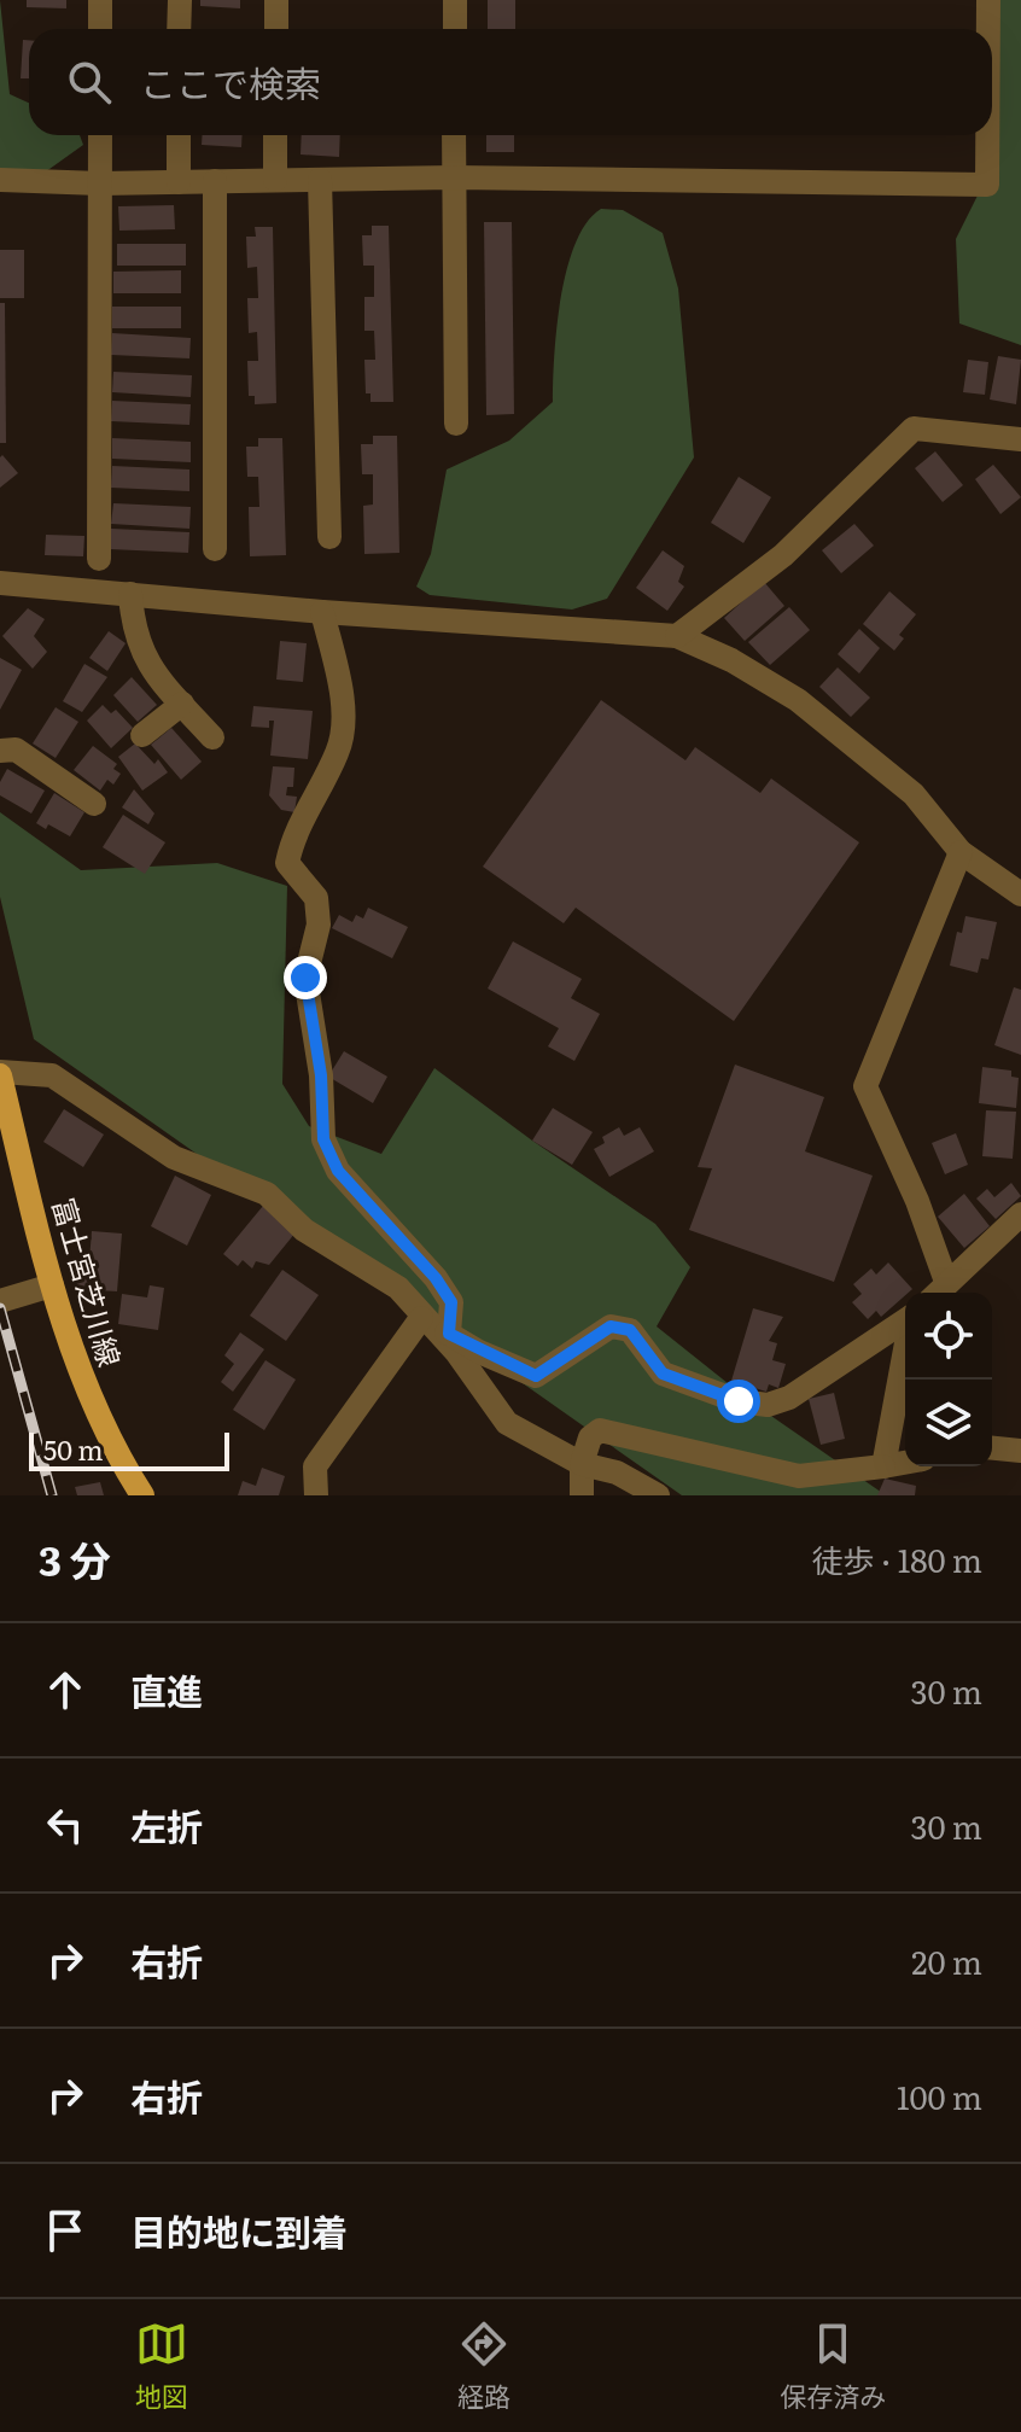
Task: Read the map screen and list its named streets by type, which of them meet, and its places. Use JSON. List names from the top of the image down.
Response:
{
  "streets": {
    "main road": ["富士宮芝川線"]
  },
  "scale_bar": "50 m",
  "page": {
    "search": "ここで検索",
    "scale": "50 m",
    "heading": ["3 分", "徒歩 · 180 m"],
    "list": [
      ["直進", "30 m"],
      ["左折", "30 m"],
      ["右折", "20 m"],
      ["右折", "100 m"],
      "目的地に到着"
    ],
    "nav": ["地図", "経路", "保存済み"]
  }
}
